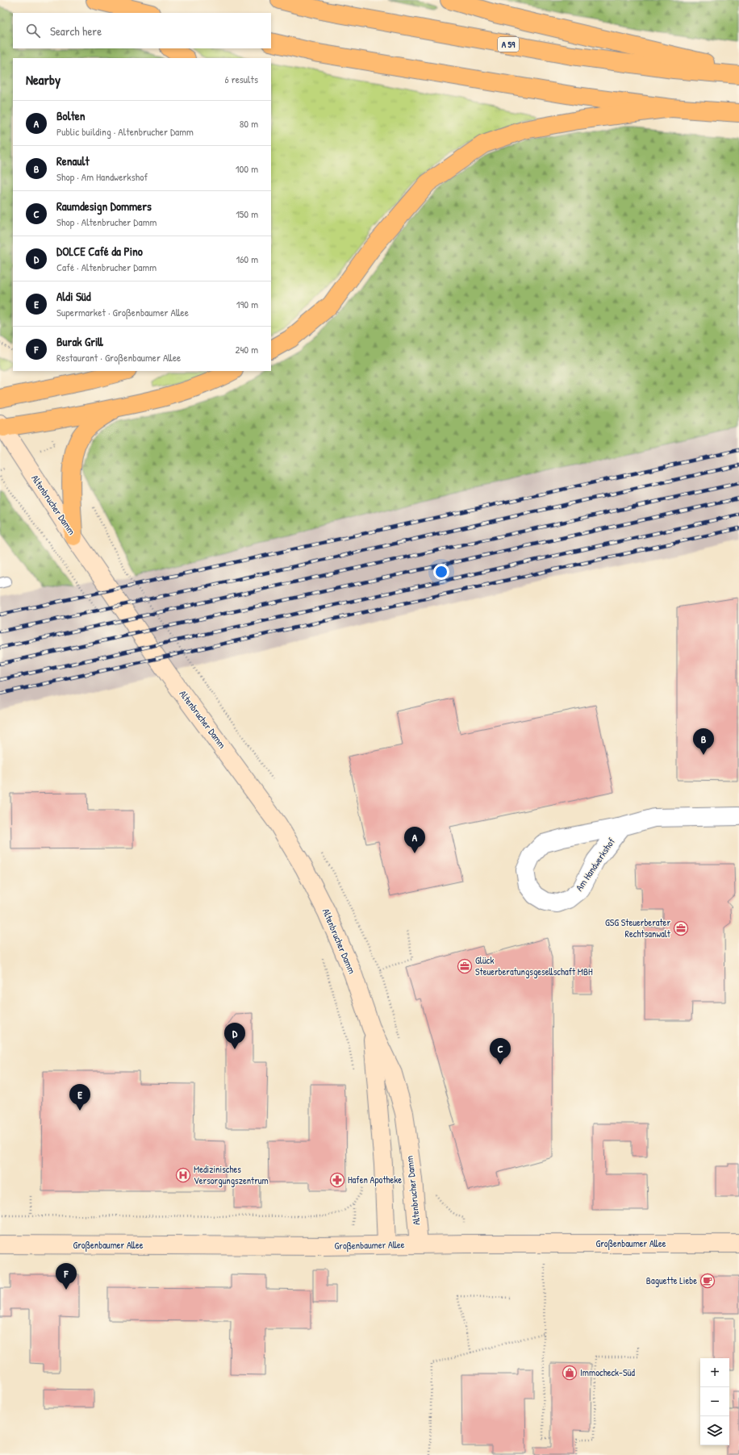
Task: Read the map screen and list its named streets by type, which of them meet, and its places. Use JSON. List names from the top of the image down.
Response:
{
  "streets": {
    "highway": ["A 59"],
    "main road": ["Altenbrucher Damm", "Großenbaumer Allee"],
    "street": ["Am Handwerkshof"]
  },
  "crossings": [
    ["Altenbrucher Damm", "Großenbaumer Allee"]
  ],
  "places": {
    "office": ["GSG Steuerberater Rechtsanwalt", "Glück Steuerberatungsgesellschaft MBH"],
    "hospital": ["Medizinisches Versorgungszentrum"],
    "pharmacy": ["Hafen Apotheke"],
    "cafe": ["Baguette Liebe"],
    "shop": ["Immocheck-Süd"]
  },
  "page": {
    "search": "Search here",
    "heading": ["Nearby", "6 results"],
    "list": [
      {
        "mark": "A",
        "name": "Bolten",
        "note": "Public building · Altenbrucher Damm",
        "value": "80 m"
      },
      {
        "mark": "B",
        "name": "Renault",
        "note": "Shop · Am Handwerkshof",
        "value": "100 m"
      },
      {
        "mark": "C",
        "name": "Raumdesign Dommers",
        "note": "Shop · Altenbrucher Damm",
        "value": "150 m"
      },
      {
        "mark": "D",
        "name": "DOLCE Café da Pino",
        "note": "Café · Altenbrucher Damm",
        "value": "160 m"
      },
      {
        "mark": "E",
        "name": "Aldi Süd",
        "note": "Supermarket · Großenbaumer Allee",
        "value": "190 m"
      },
      {
        "mark": "F",
        "name": "Burak Grill",
        "note": "Restaurant · Großenbaumer Allee",
        "value": "240 m"
      }
    ],
    "pins": [
      "B",
      "A",
      "D",
      "C",
      "E",
      "F"
    ],
    "map_buttons": ["+", "−"]
  }
}
